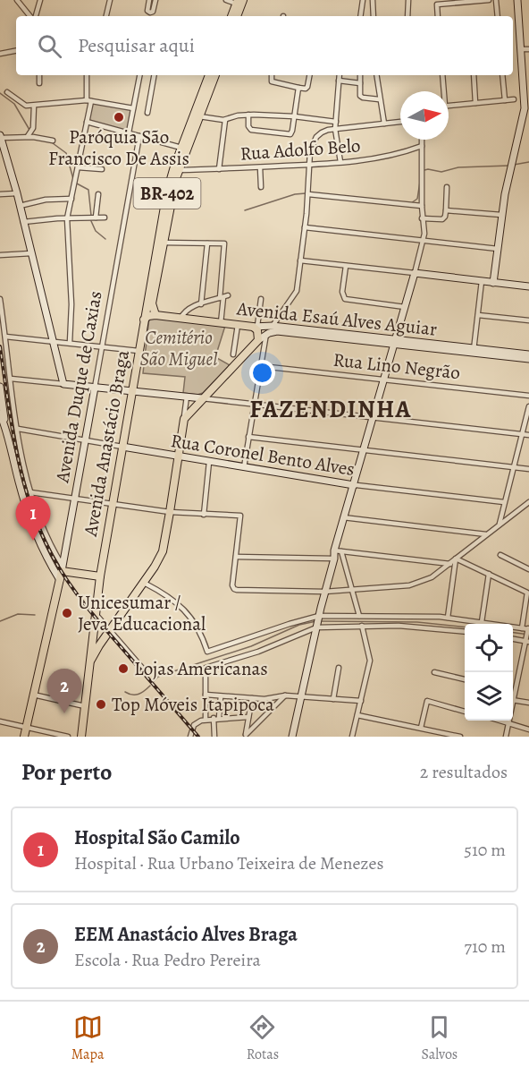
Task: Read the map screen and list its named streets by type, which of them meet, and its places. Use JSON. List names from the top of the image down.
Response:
{
  "streets": {
    "main road": [
      "BR-402",
      "Avenida Esaú Alves Aguiar",
      "Avenida Duque de Caxias",
      "Avenida Anastácio Braga"
    ],
    "street": ["Rua Adolfo Belo", "Rua Lino Negrão", "Rua Coronel Bento Alves"]
  },
  "crossings": [
    ["Rua Adolfo Belo", "Avenida Anastácio Braga"],
    ["Avenida Esaú Alves Aguiar", "Avenida Anastácio Braga"],
    ["Avenida Duque de Caxias", "Rua Coronel Bento Alves"],
    ["Avenida Anastácio Braga", "Rua Coronel Bento Alves"]
  ],
  "districts": ["FAZENDINHA"],
  "parks": ["Cemitério São Miguel"],
  "places": [
    "Paróquia São Francisco De Assis",
    "Unicesumar / Jeva Educacional",
    "Lojas Americanas",
    "Top Móveis Itapipoca"
  ],
  "north": "right",
  "page": {
    "search": "Pesquisar aqui",
    "pins": ["1", "2"],
    "heading": ["Por perto", "2 resultados"],
    "list": [
      {
        "mark": "1",
        "name": "Hospital São Camilo",
        "note": "Hospital · Rua Urbano Teixeira de Menezes",
        "value": "510 m"
      },
      {
        "mark": "2",
        "name": "EEM Anastácio Alves Braga",
        "note": "Escola · Rua Pedro Pereira",
        "value": "710 m"
      }
    ],
    "nav": ["Mapa", "Rotas", "Salvos"]
  }
}
